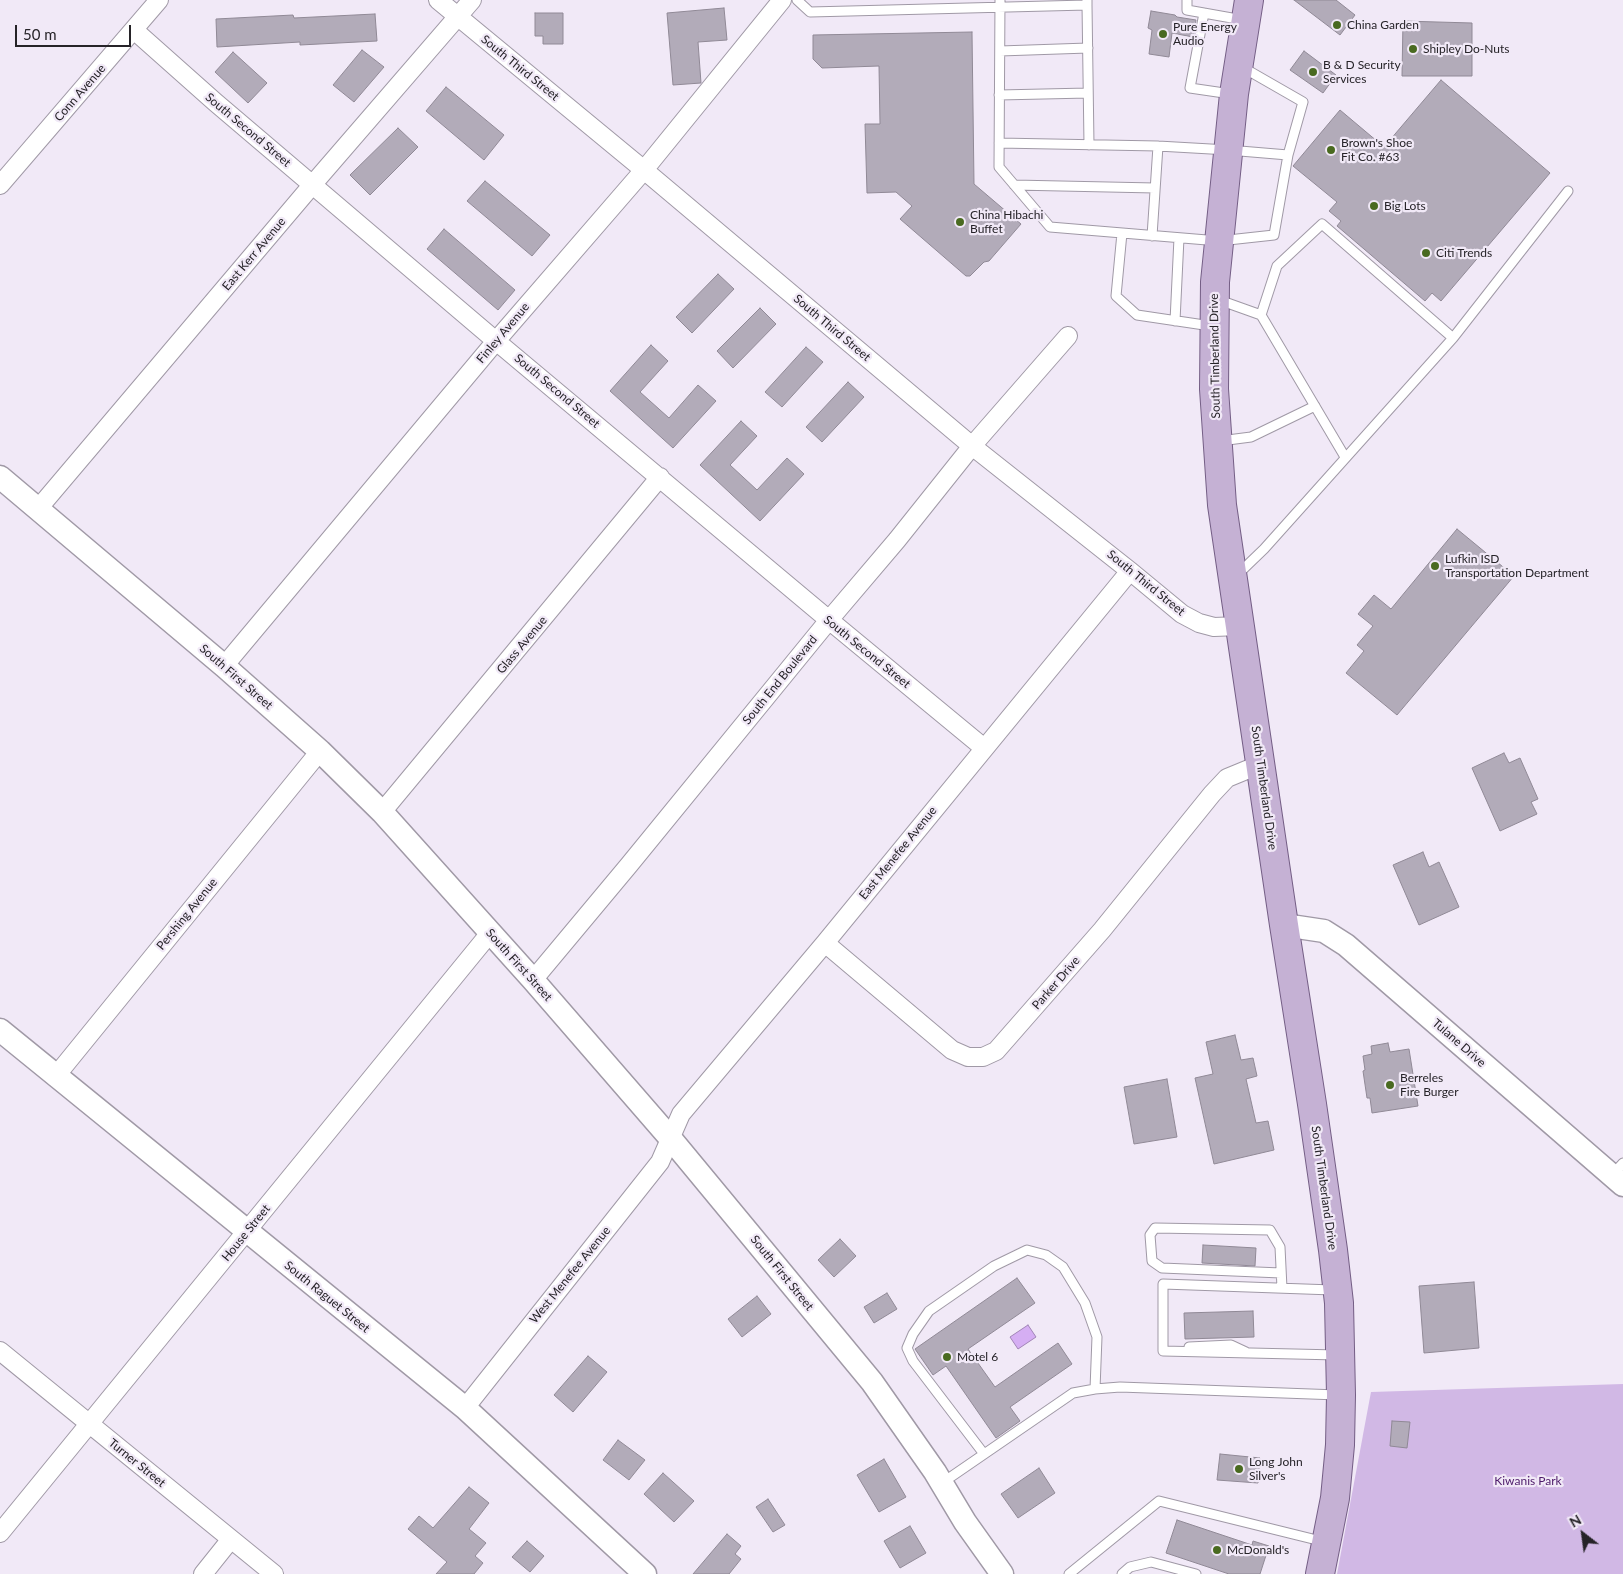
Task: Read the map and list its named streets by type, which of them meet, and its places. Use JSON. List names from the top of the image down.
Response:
{
  "streets": {
    "main road": ["South Timberland Drive"],
    "street": [
      "South Third Street",
      "Conn Avenue",
      "South Second Street",
      "East Kerr Avenue",
      "Finley Avenue",
      "Glass Avenue",
      "South First Street",
      "South End Boulevard",
      "East Menefee Avenue",
      "Pershing Avenue",
      "Parker Drive",
      "Tulane Drive",
      "House Street",
      "West Menefee Avenue",
      "South Raguet Street",
      "Turner Street"
    ]
  },
  "crossings": [
    ["South Third Street", "East Kerr Avenue"],
    ["South Third Street", "Finley Avenue"],
    ["South Third Street", "South Timberland Drive"],
    ["South Third Street", "South End Boulevard"],
    ["South Third Street", "East Menefee Avenue"],
    ["Conn Avenue", "South Second Street"],
    ["South Second Street", "East Kerr Avenue"],
    ["South Second Street", "Finley Avenue"],
    ["South Second Street", "Glass Avenue"],
    ["South Second Street", "South End Boulevard"],
    ["South Second Street", "East Menefee Avenue"],
    ["East Kerr Avenue", "South First Street"],
    ["Finley Avenue", "South First Street"],
    ["South Timberland Drive", "Parker Drive"],
    ["South Timberland Drive", "Tulane Drive"],
    ["Glass Avenue", "South First Street"],
    ["South First Street", "South End Boulevard"],
    ["South First Street", "East Menefee Avenue"],
    ["South First Street", "Pershing Avenue"],
    ["South First Street", "House Street"],
    ["South First Street", "West Menefee Avenue"],
    ["East Menefee Avenue", "Parker Drive"],
    ["East Menefee Avenue", "West Menefee Avenue"],
    ["Pershing Avenue", "South Raguet Street"],
    ["House Street", "South Raguet Street"],
    ["House Street", "Turner Street"],
    ["West Menefee Avenue", "South Raguet Street"]
  ],
  "parks": ["Kiwanis Park"],
  "places": [
    "China Garden",
    "Pure Energy Audio",
    "Shipley Do-Nuts",
    "B & D Security Services",
    "Brown's Shoe Fit Co. #63",
    "Big Lots",
    "China Hibachi Buffet",
    "Citi Trends",
    "Lufkin ISD Transportation Department",
    "Berreles Fire Burger",
    "Motel 6",
    "Long John Silver's",
    "McDonald's"
  ],
  "scale_bar": "50 m",
  "north": "top left"
}
